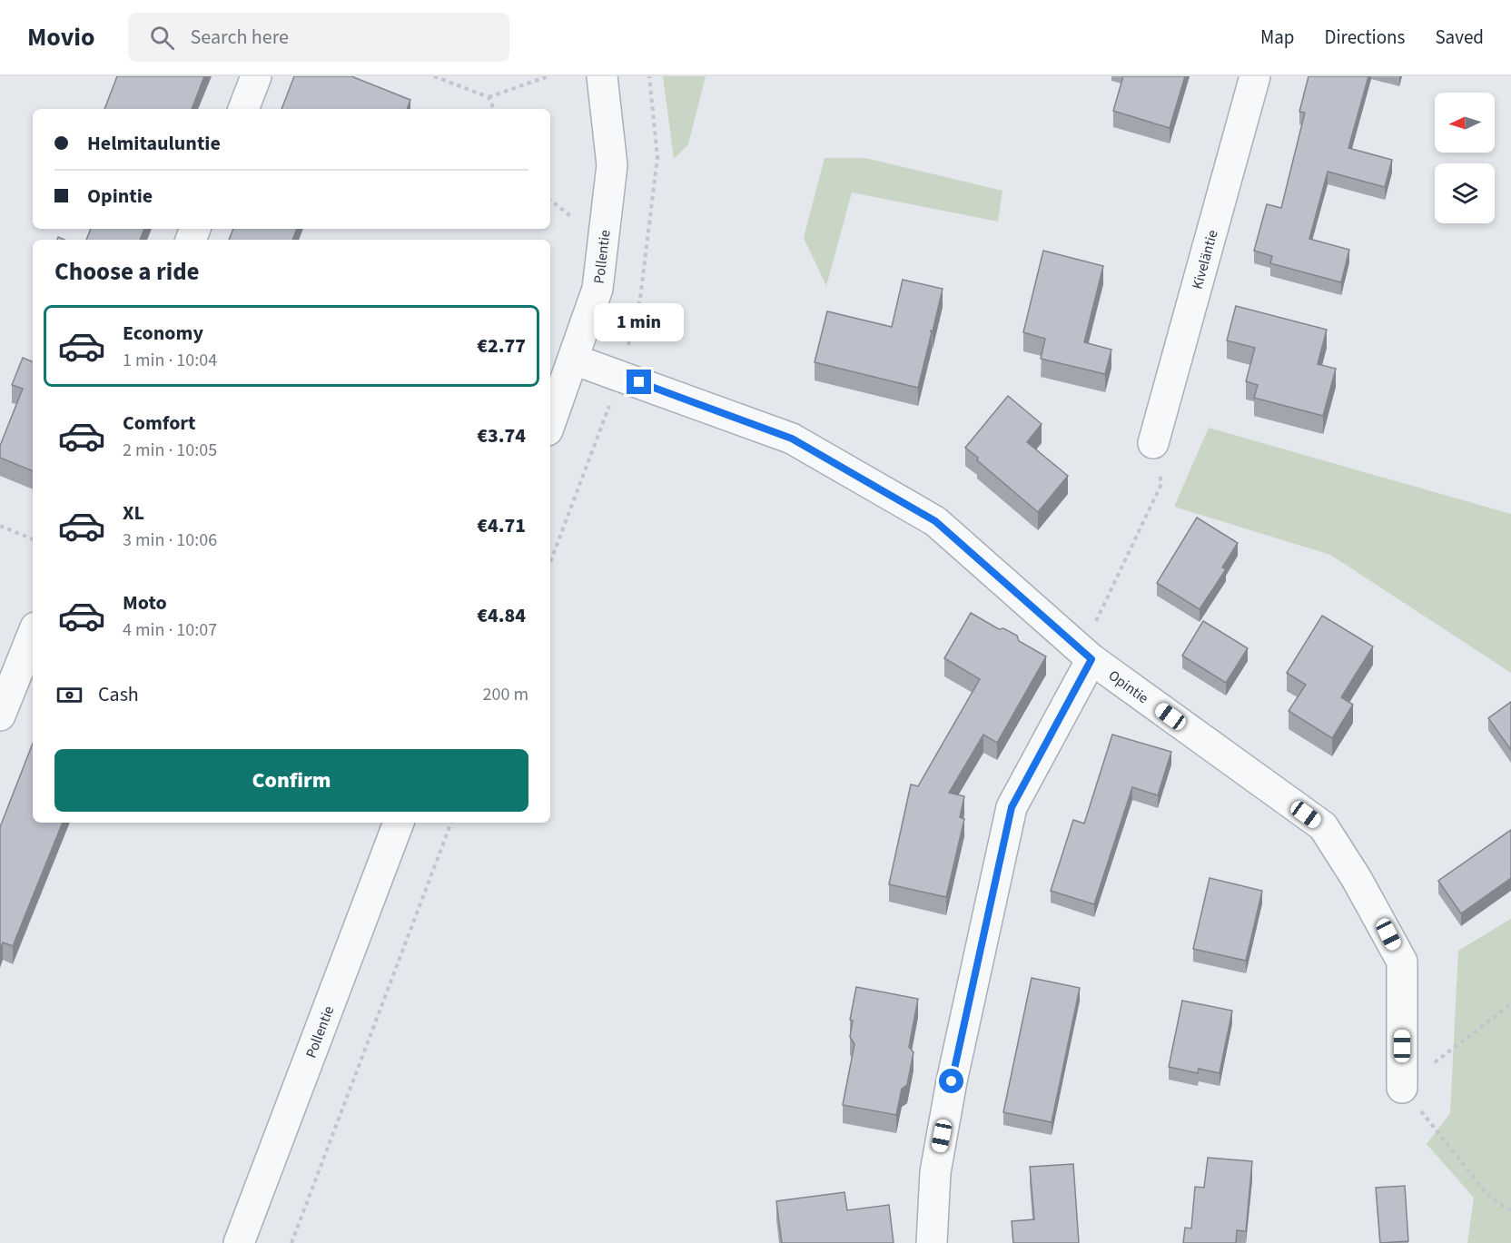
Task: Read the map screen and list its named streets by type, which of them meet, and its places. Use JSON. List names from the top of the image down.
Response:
{
  "streets": {
    "street": ["Pollentie", "Kiveläntie", "Opintie"]
  },
  "crossings": [
    ["Pollentie", "Opintie"]
  ],
  "north": "left",
  "page": {
    "header": "Movio",
    "search": "Search here",
    "nav": ["Map", "Directions", "Saved"],
    "banner": ["Helmitauluntie", "Opintie"],
    "heading": "Choose a ride",
    "bubble": "1 min",
    "list": [
      {
        "name": "Economy",
        "note": "1 min · 10:04",
        "value": "€2.77"
      },
      {
        "name": "Comfort",
        "note": "2 min · 10:05",
        "value": "€3.74"
      },
      {
        "name": "XL",
        "note": "3 min · 10:06",
        "value": "€4.71"
      },
      {
        "name": "Moto",
        "note": "4 min · 10:07",
        "value": "€4.84"
      }
    ],
    "pay": ["Cash", "200 m"],
    "buttons": "Confirm"
  }
}
